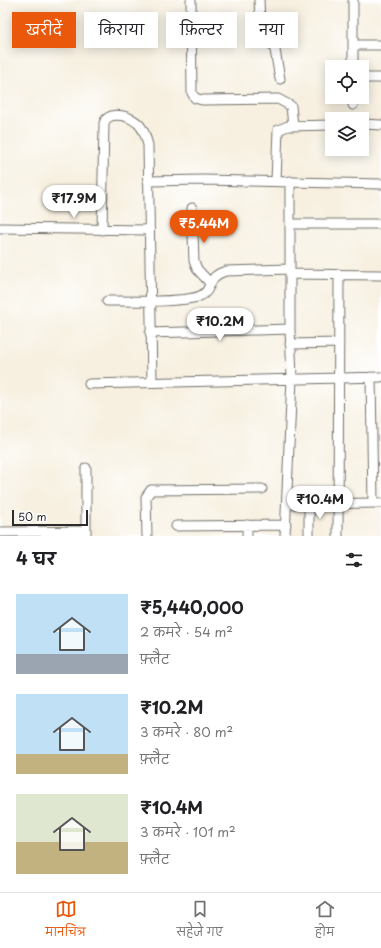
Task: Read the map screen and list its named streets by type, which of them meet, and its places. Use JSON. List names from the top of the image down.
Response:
{
  "scale_bar": "50 m",
  "page": {
    "chip": [
      "खरीदें",
      "किराया",
      "फ़िल्टर",
      "नया"
    ],
    "price": [
      "₹17.9M",
      "₹5.44M",
      "₹10.2M",
      "₹10.4M"
    ],
    "scale": "50 m",
    "heading": "4 घर",
    "list": [
      {
        "name": "₹5,440,000",
        "note": "2 कमरे · 54 m² · फ़्लैट"
      },
      {
        "name": "₹10.2M",
        "note": "3 कमरे · 80 m² · फ़्लैट"
      },
      {
        "name": "₹10.4M",
        "note": "3 कमरे · 101 m² · फ़्लैट"
      }
    ],
    "tabs": ["मानचित्र", "सहेजे गए", "होम"]
  }
}
